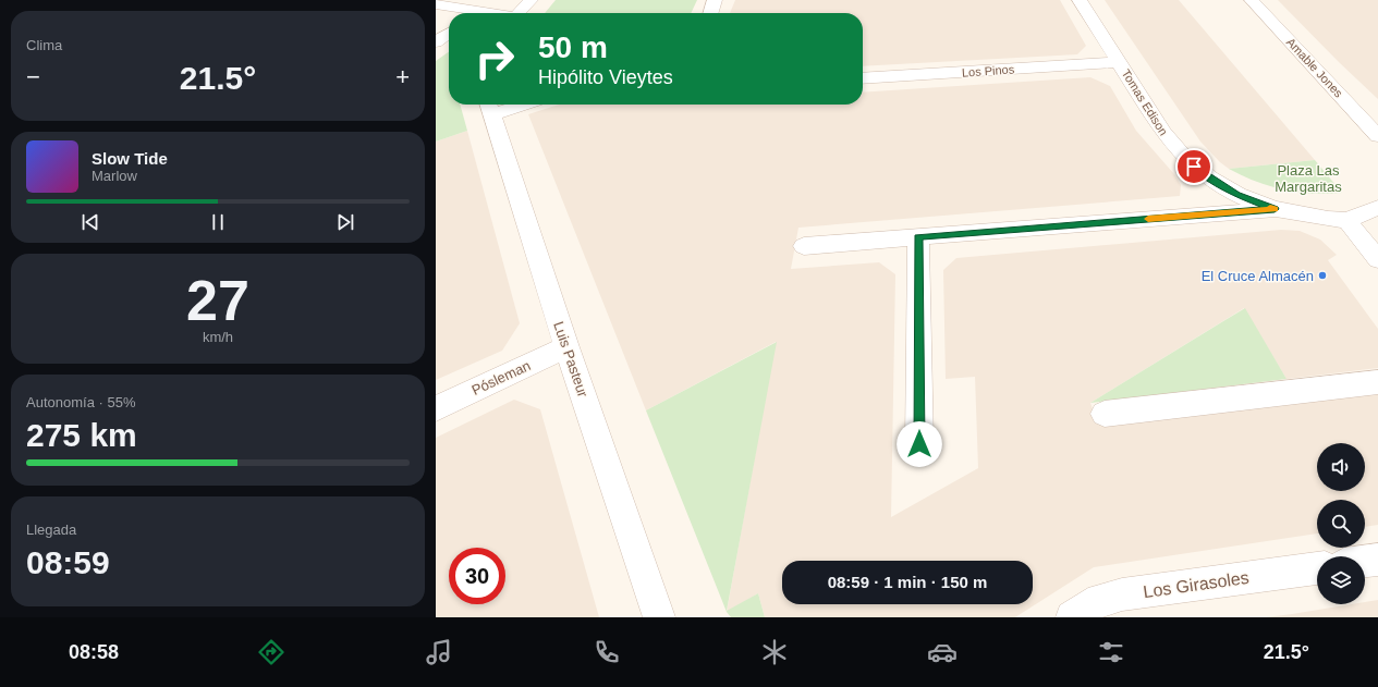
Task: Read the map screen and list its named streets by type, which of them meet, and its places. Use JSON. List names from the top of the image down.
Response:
{
  "streets": {
    "street": [
      "Amable Jones",
      "Los Pinos",
      "Tomas Edison",
      "Luis Pasteur",
      "Pósleman",
      "Los Girasoles"
    ]
  },
  "crossings": [
    ["Los Pinos", "Tomas Edison"],
    ["Luis Pasteur", "Pósleman"]
  ],
  "parks": ["Plaza Las Margaritas"],
  "places": ["El Cruce Almacén"],
  "page": {
    "tile": [
      "Clima",
      ["27", "km/h"],
      ["Autonomía · 55%", "275 km"],
      ["Llegada", "08:59"]
    ],
    "turn": ["50 m", "Hipólito Vieytes"],
    "heat": ["−", "21.5°", "+"],
    "song": ["Slow Tide", "Marlow"],
    "limit": "30",
    "trip": "08:59 · 1 min · 150 m",
    "tabs": ["08:58", "21.5°"]
  }
}
